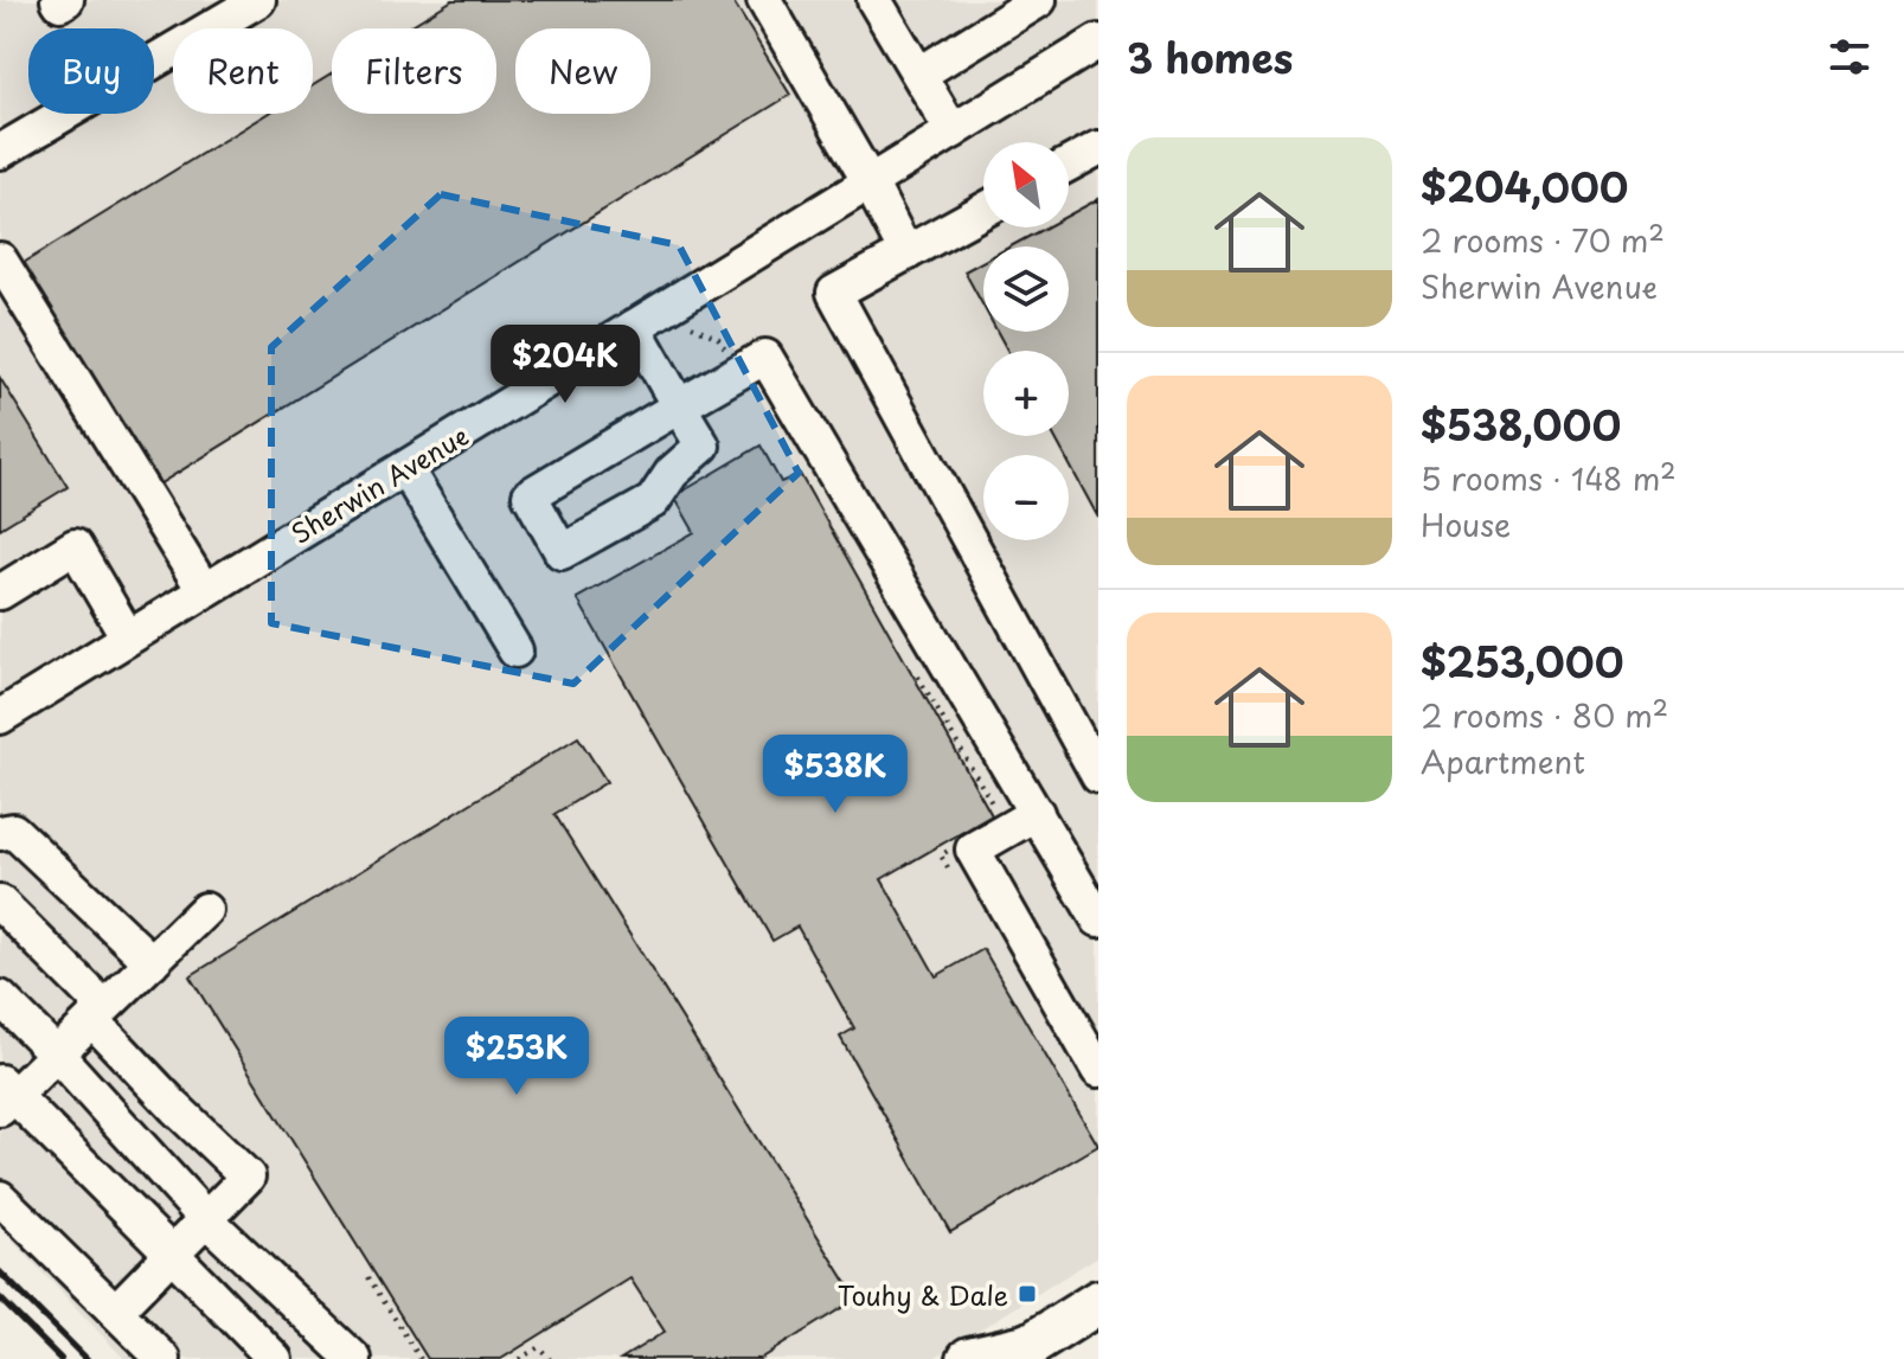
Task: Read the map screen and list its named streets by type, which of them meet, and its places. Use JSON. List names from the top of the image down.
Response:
{
  "streets": {
    "street": ["Sherwin Avenue"]
  },
  "places": {
    "transit": ["Touhy & Dale"]
  },
  "north": "top left",
  "page": {
    "heading": "3 homes",
    "chip": [
      "Buy",
      "Rent",
      "Filters",
      "New"
    ],
    "list": [
      {
        "name": "$204,000",
        "note": "2 rooms · 70 m² · Sherwin Avenue"
      },
      {
        "name": "$538,000",
        "note": "5 rooms · 148 m² · House"
      },
      {
        "name": "$253,000",
        "note": "2 rooms · 80 m² · Apartment"
      }
    ],
    "map_buttons": ["+", "−"],
    "price": ["$204K", "$538K", "$253K"]
  }
}
